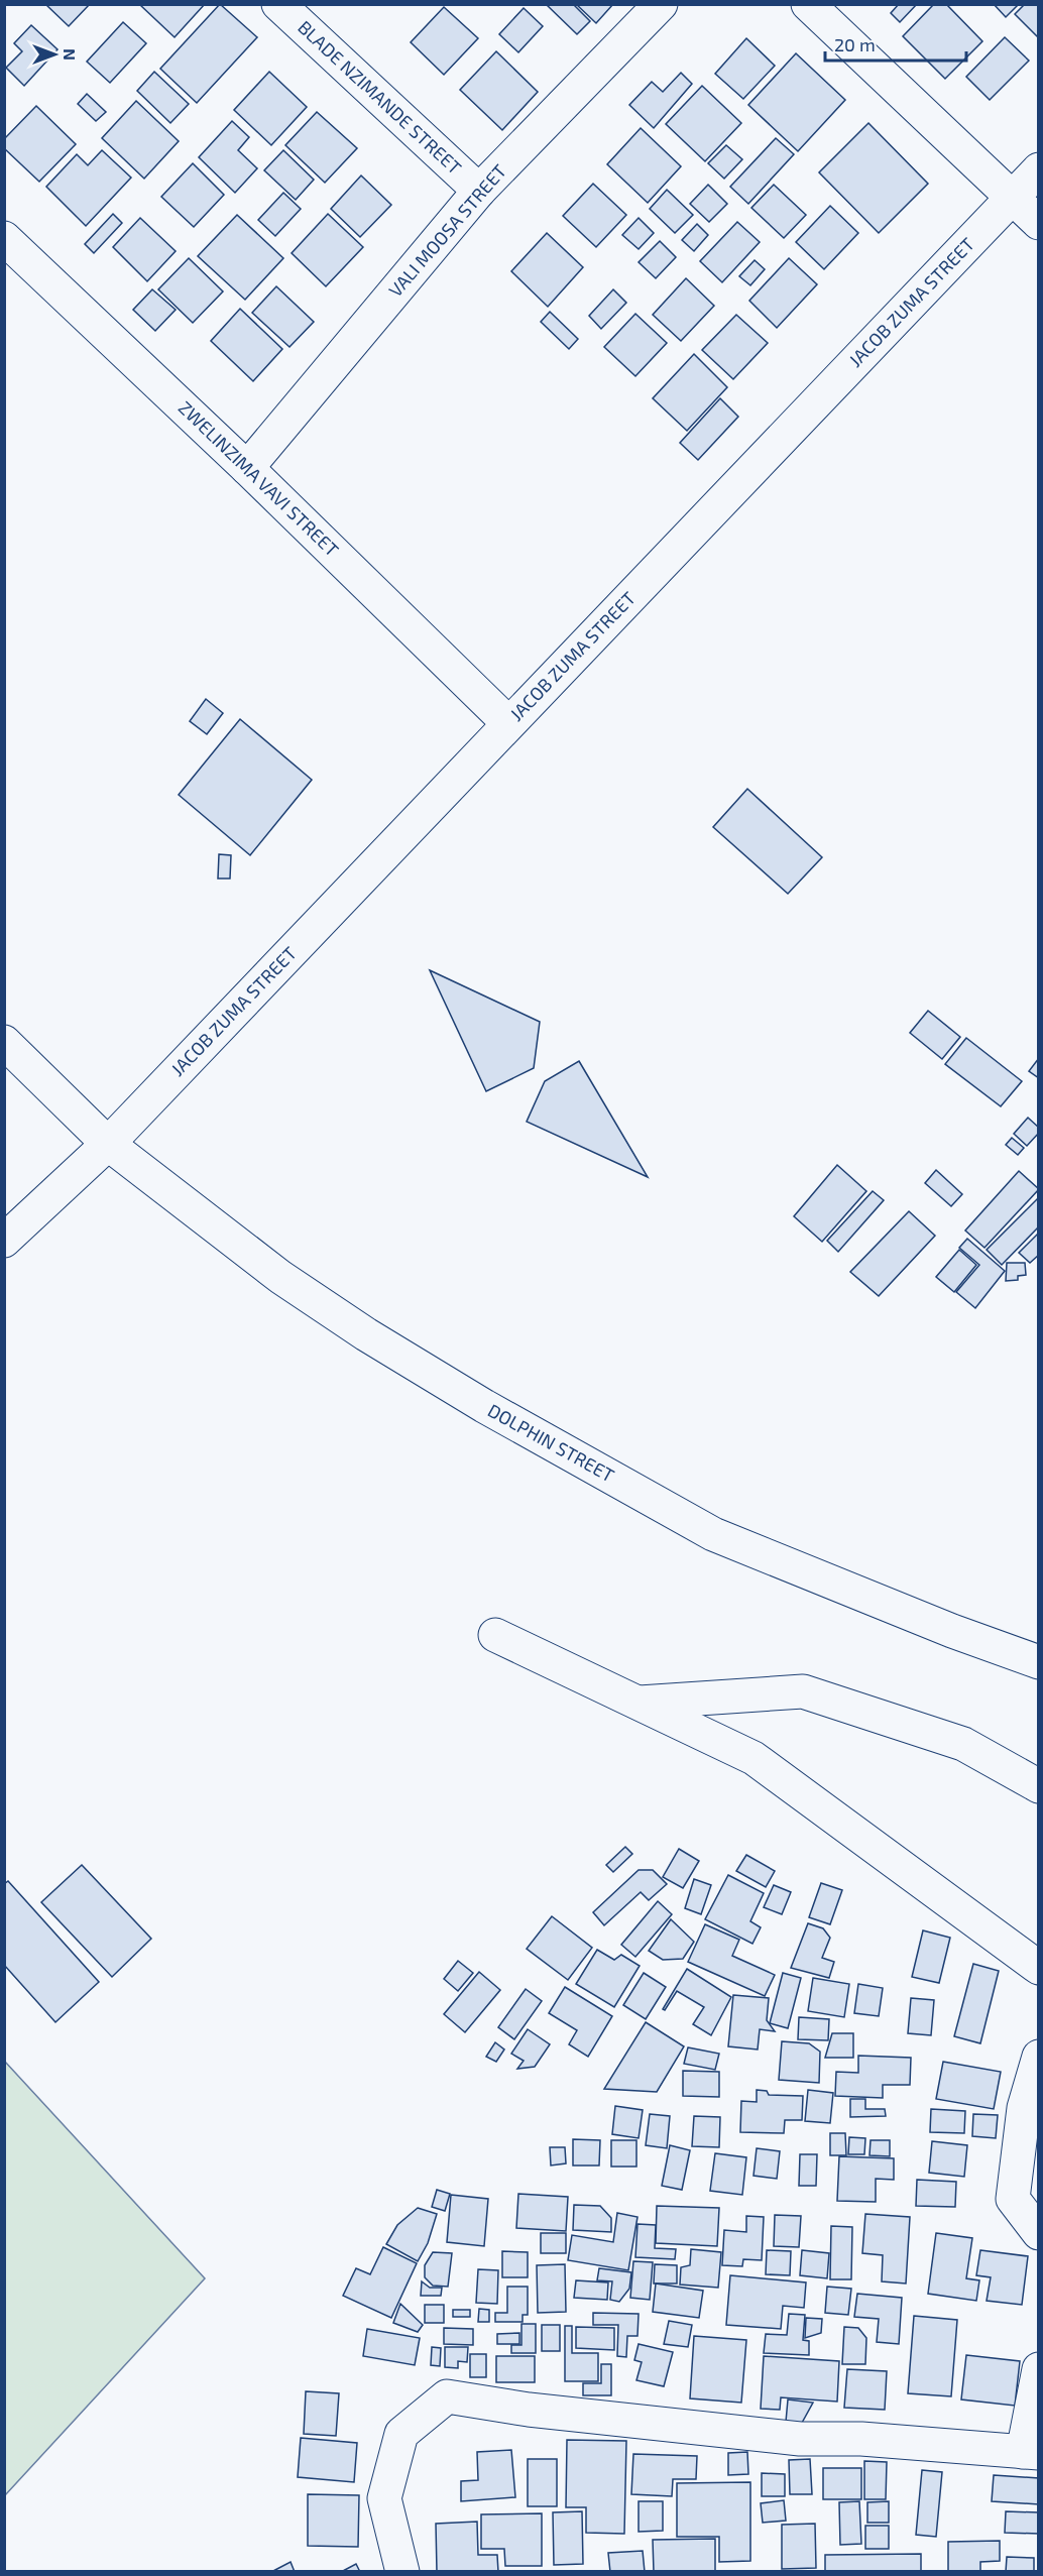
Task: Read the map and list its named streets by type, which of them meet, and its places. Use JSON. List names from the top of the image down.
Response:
{
  "streets": {
    "street": [
      "BLADE NZIMANDE STREET",
      "VALI MOOSA STREET",
      "JACOB ZUMA STREET",
      "ZWELINZIMA VAVI STREET",
      "DOLPHIN STREET"
    ]
  },
  "crossings": [
    ["BLADE NZIMANDE STREET", "VALI MOOSA STREET"],
    ["VALI MOOSA STREET", "ZWELINZIMA VAVI STREET"],
    ["JACOB ZUMA STREET", "ZWELINZIMA VAVI STREET"],
    ["JACOB ZUMA STREET", "DOLPHIN STREET"]
  ],
  "scale_bar": "20 m",
  "north": "right"
}
